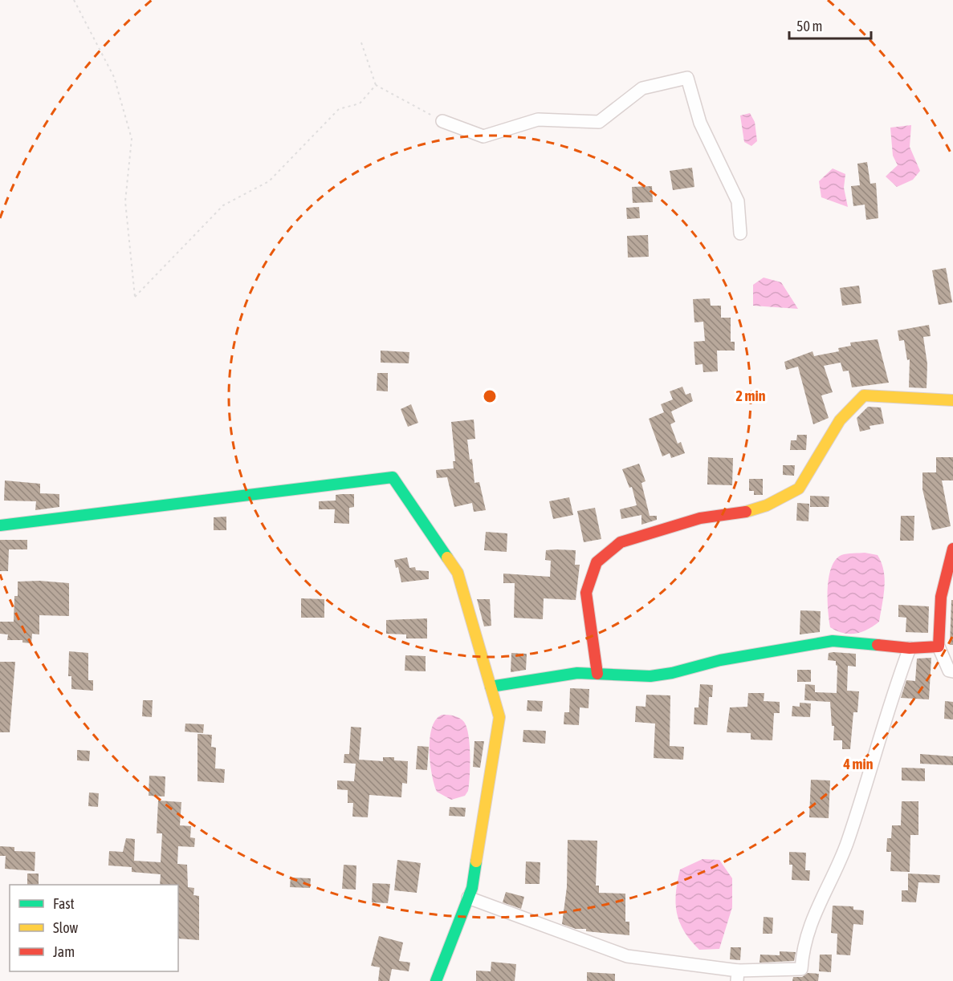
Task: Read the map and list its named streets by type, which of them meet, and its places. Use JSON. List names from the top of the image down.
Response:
{
  "legend": ["Fast", "Slow", "Jam"],
  "scale_bar": "50 m",
  "rings": ["2 min", "4 min"]
}
